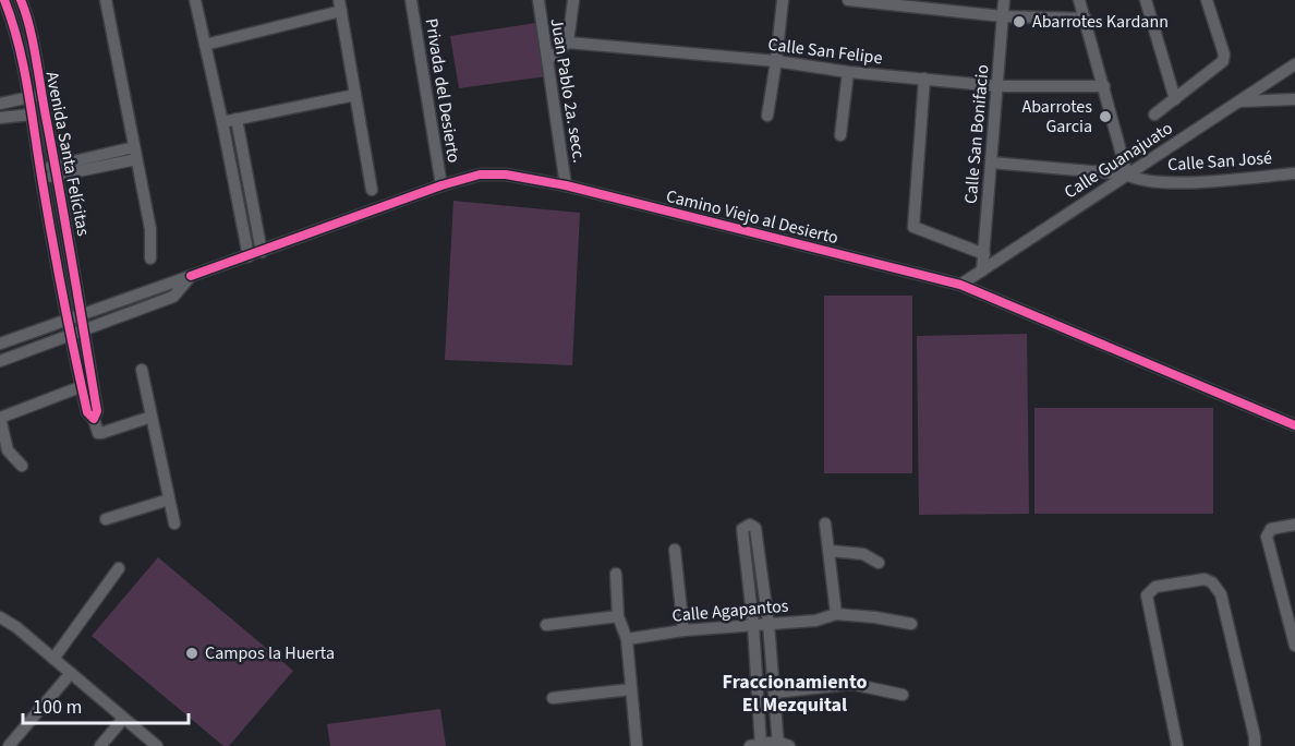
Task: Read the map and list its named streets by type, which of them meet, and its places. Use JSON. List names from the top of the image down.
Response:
{
  "streets": {
    "street": [
      "Calle San Felipe",
      "Privada del Desierto",
      "Juan Pablo 2a. secc.",
      "Calle San Bonifacio",
      "Avenida Santa Felícitas",
      "Calle Guanajuato",
      "Calle San José",
      "Camino Viejo al Desierto",
      "Calle Agapantos"
    ]
  },
  "crossings": [
    ["Calle San Felipe", "Calle San Bonifacio"],
    ["Privada del Desierto", "Camino Viejo al Desierto"],
    ["Juan Pablo 2a. secc.", "Camino Viejo al Desierto"],
    ["Calle San Bonifacio", "Calle Guanajuato"],
    ["Calle San Bonifacio", "Calle San José"],
    ["Avenida Santa Felícitas", "Camino Viejo al Desierto"],
    ["Calle Guanajuato", "Calle San José"],
    ["Calle Guanajuato", "Camino Viejo al Desierto"]
  ],
  "districts": ["Fraccionamiento El Mezquital"],
  "places": ["Abarrotes Kardann", "Abarrotes Garcia", "Campos la Huerta"],
  "scale_bar": "100 m"
}
